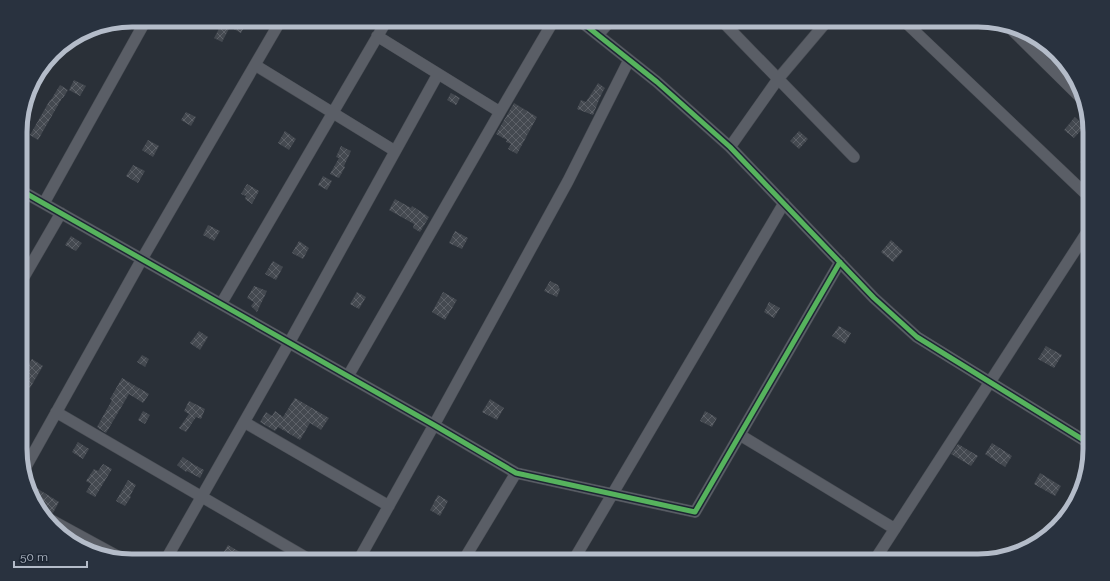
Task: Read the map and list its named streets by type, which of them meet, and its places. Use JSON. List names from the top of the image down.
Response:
{
  "scale_bar": "50 m"
}
